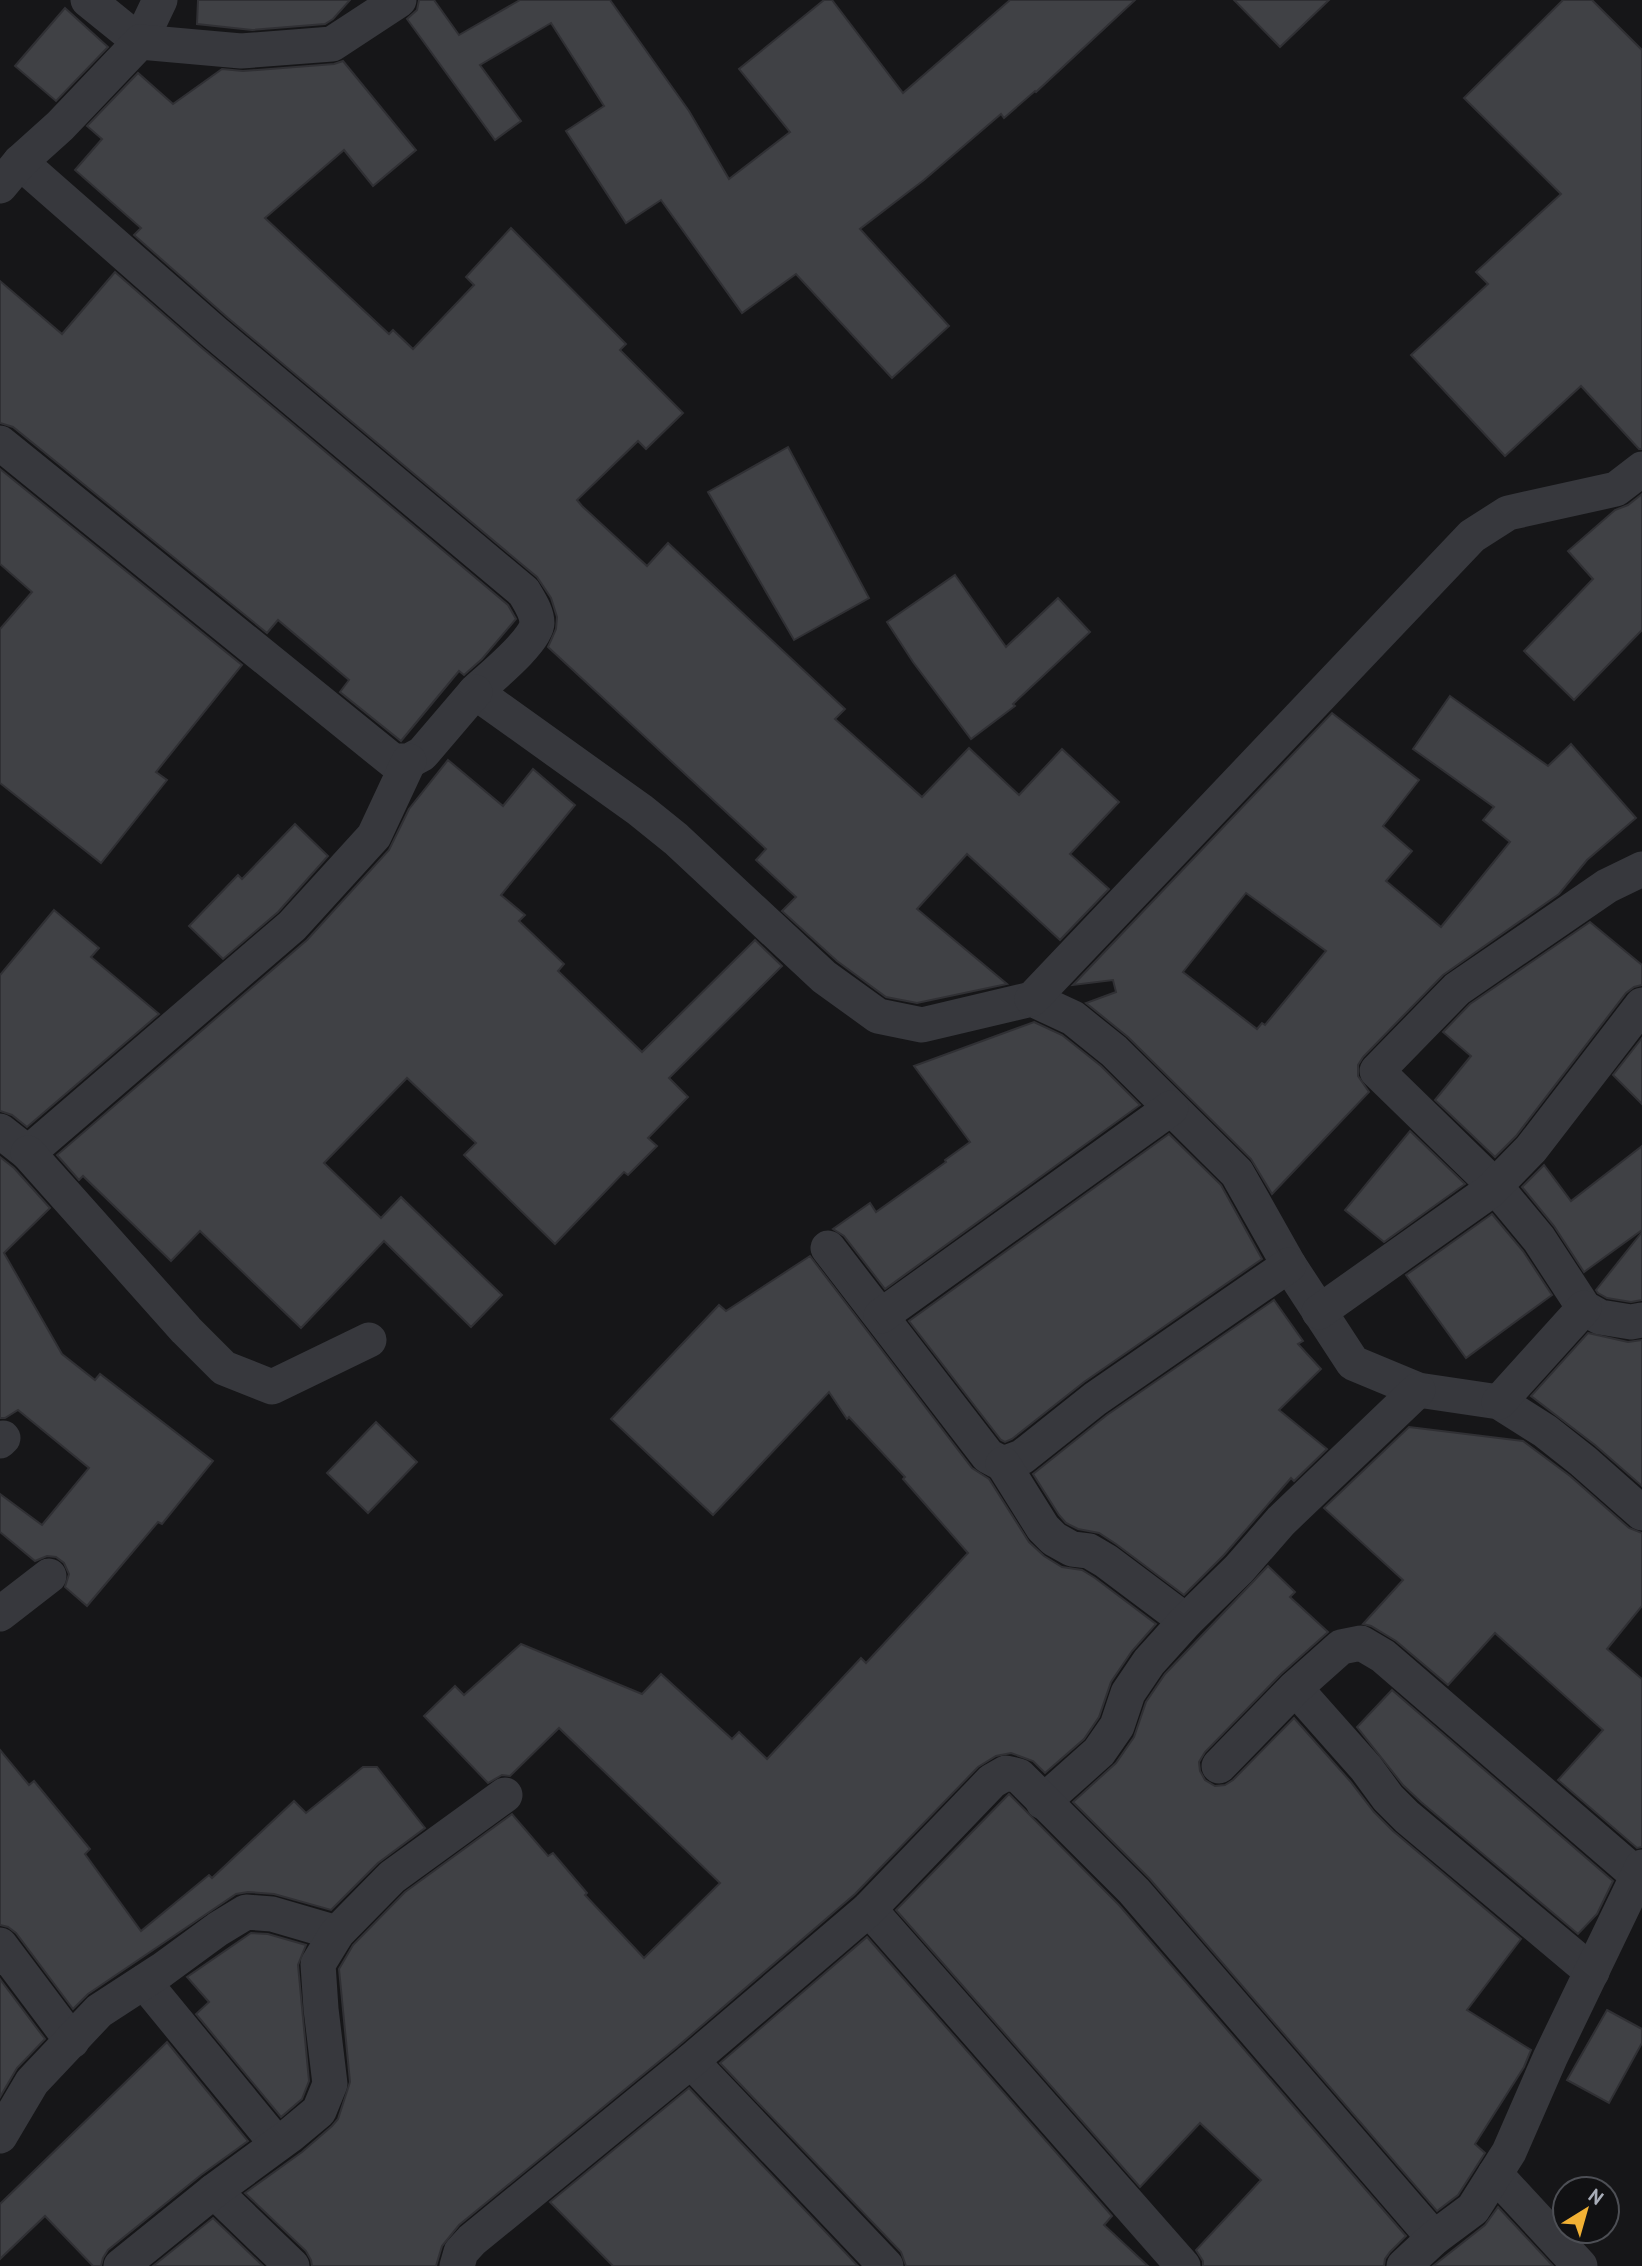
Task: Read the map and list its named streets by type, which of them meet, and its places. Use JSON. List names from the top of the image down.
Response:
{
  "north": "top right"
}
